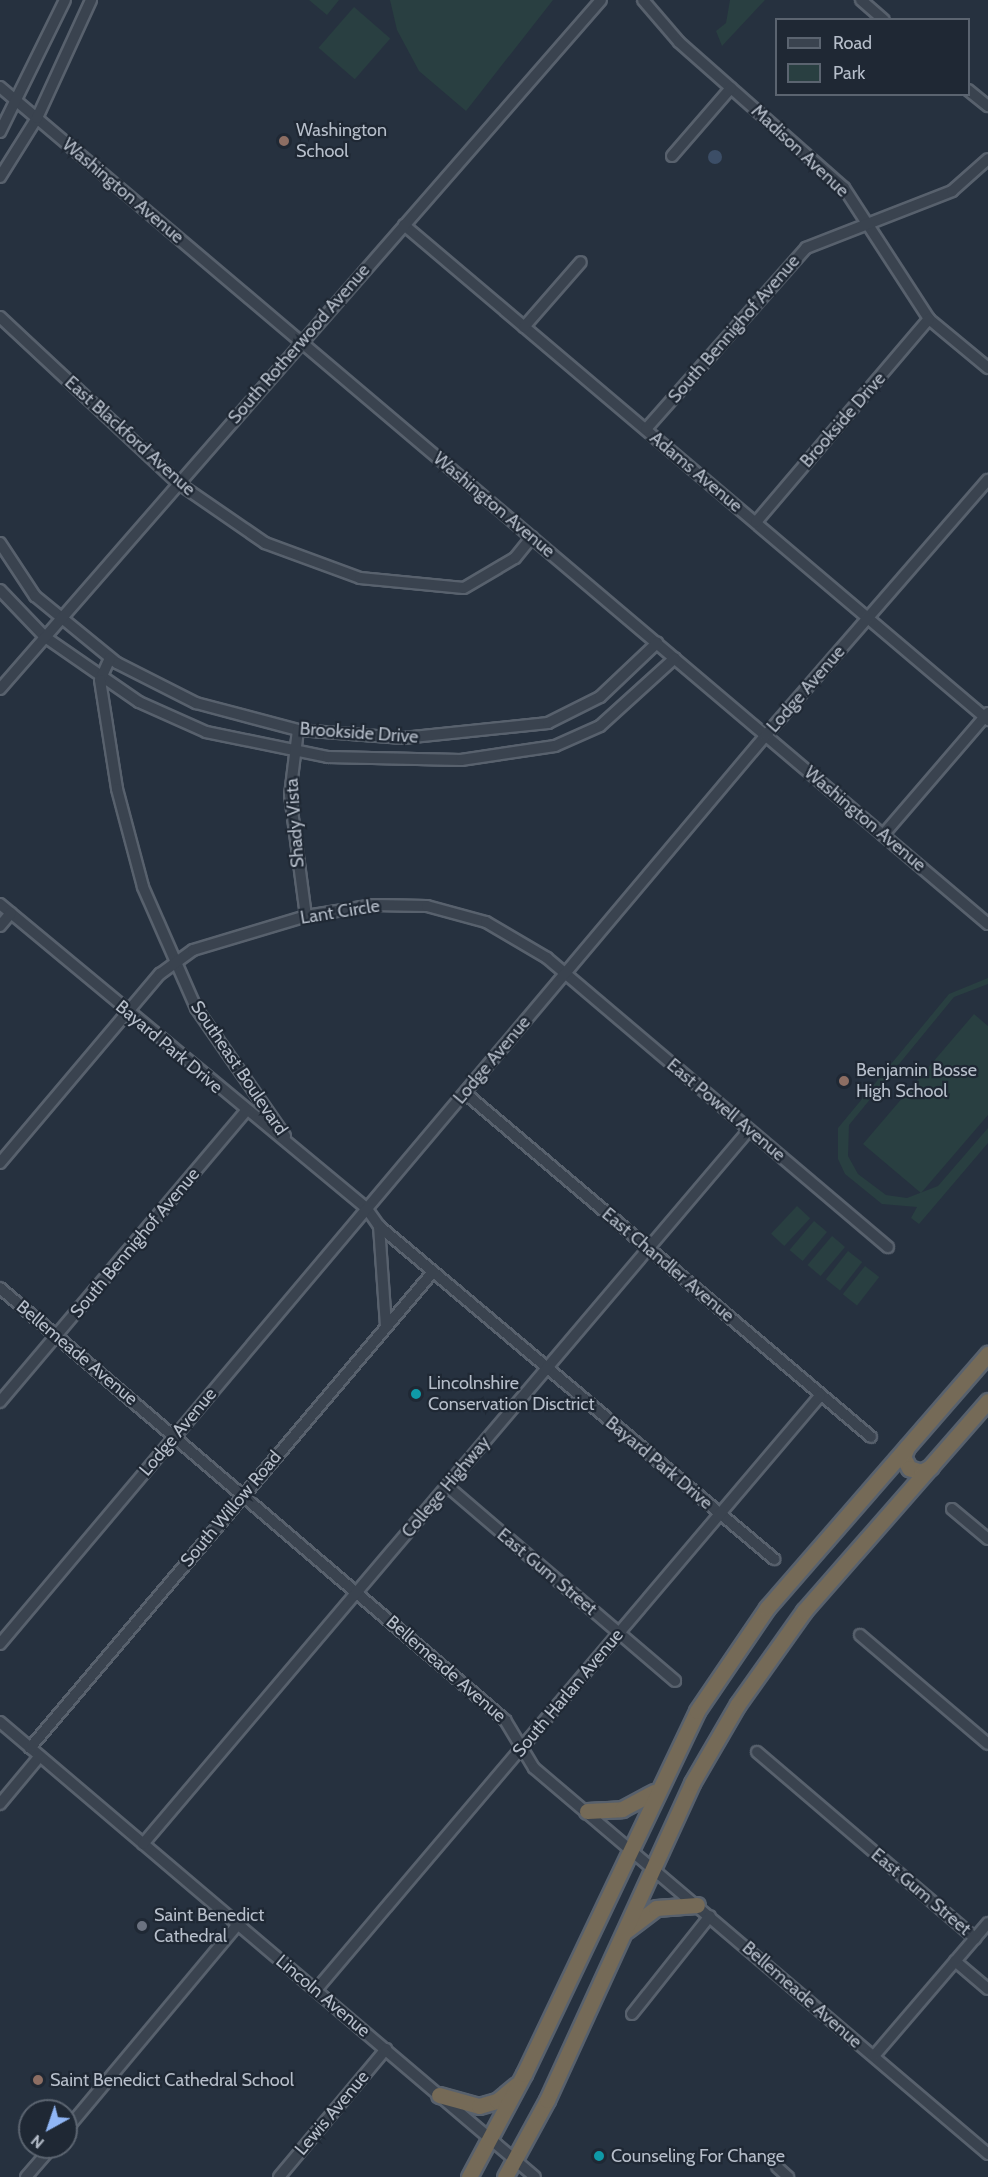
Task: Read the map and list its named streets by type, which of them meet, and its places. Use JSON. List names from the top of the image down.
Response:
{
  "streets": {
    "street": [
      "Madison Avenue",
      "Washington Avenue",
      "South Bennighof Avenue",
      "South Rotherwood Avenue",
      "Brookside Drive",
      "East Blackford Avenue",
      "Adams Avenue",
      "Lodge Avenue",
      "Shady Vista",
      "Lant Circle",
      "Bayard Park Drive",
      "Southeast Boulevard",
      "East Powell Avenue",
      "East Chandler Avenue",
      "Bellemeade Avenue",
      "College Highway",
      "South Willow Road",
      "East Gum Street",
      "South Harlan Avenue",
      "Lincoln Avenue",
      "Lewis Avenue"
    ]
  },
  "crossings": [
    ["Madison Avenue", "South Bennighof Avenue"],
    ["Madison Avenue", "Brookside Drive"],
    ["Washington Avenue", "South Rotherwood Avenue"],
    ["Washington Avenue", "Brookside Drive"],
    ["Washington Avenue", "East Blackford Avenue"],
    ["Washington Avenue", "Lodge Avenue"],
    ["South Bennighof Avenue", "Adams Avenue"],
    ["South Bennighof Avenue", "Bayard Park Drive"],
    ["South Bennighof Avenue", "Bellemeade Avenue"],
    ["South Rotherwood Avenue", "Brookside Drive"],
    ["South Rotherwood Avenue", "East Blackford Avenue"],
    ["South Rotherwood Avenue", "Adams Avenue"],
    ["Brookside Drive", "Adams Avenue"],
    ["Brookside Drive", "Shady Vista"],
    ["Brookside Drive", "Southeast Boulevard"],
    ["Adams Avenue", "Lodge Avenue"],
    ["Lodge Avenue", "Lant Circle"],
    ["Lodge Avenue", "Bayard Park Drive"],
    ["Lodge Avenue", "East Powell Avenue"],
    ["Lodge Avenue", "East Chandler Avenue"],
    ["Lodge Avenue", "Bellemeade Avenue"],
    ["Shady Vista", "Lant Circle"],
    ["Lant Circle", "Bayard Park Drive"],
    ["Lant Circle", "Southeast Boulevard"],
    ["Lant Circle", "East Powell Avenue"],
    ["Bayard Park Drive", "Southeast Boulevard"],
    ["Bayard Park Drive", "College Highway"],
    ["Bayard Park Drive", "South Willow Road"],
    ["Bayard Park Drive", "South Harlan Avenue"],
    ["East Powell Avenue", "College Highway"],
    ["East Chandler Avenue", "College Highway"],
    ["East Chandler Avenue", "South Harlan Avenue"],
    ["Bellemeade Avenue", "College Highway"],
    ["Bellemeade Avenue", "South Willow Road"],
    ["Bellemeade Avenue", "South Harlan Avenue"],
    ["College Highway", "East Gum Street"],
    ["College Highway", "Lincoln Avenue"],
    ["South Willow Road", "Lincoln Avenue"],
    ["East Gum Street", "South Harlan Avenue"],
    ["South Harlan Avenue", "Lincoln Avenue"],
    ["Lincoln Avenue", "Lewis Avenue"]
  ],
  "places": [
    "Washington School",
    "Benjamin Bosse High School",
    "Lincolnshire Conservation Disctrict",
    "Saint Benedict Cathedral",
    "Saint Benedict Cathedral School",
    "Counseling For Change"
  ],
  "legend": ["Road", "Park"],
  "north": "bottom left"
}
